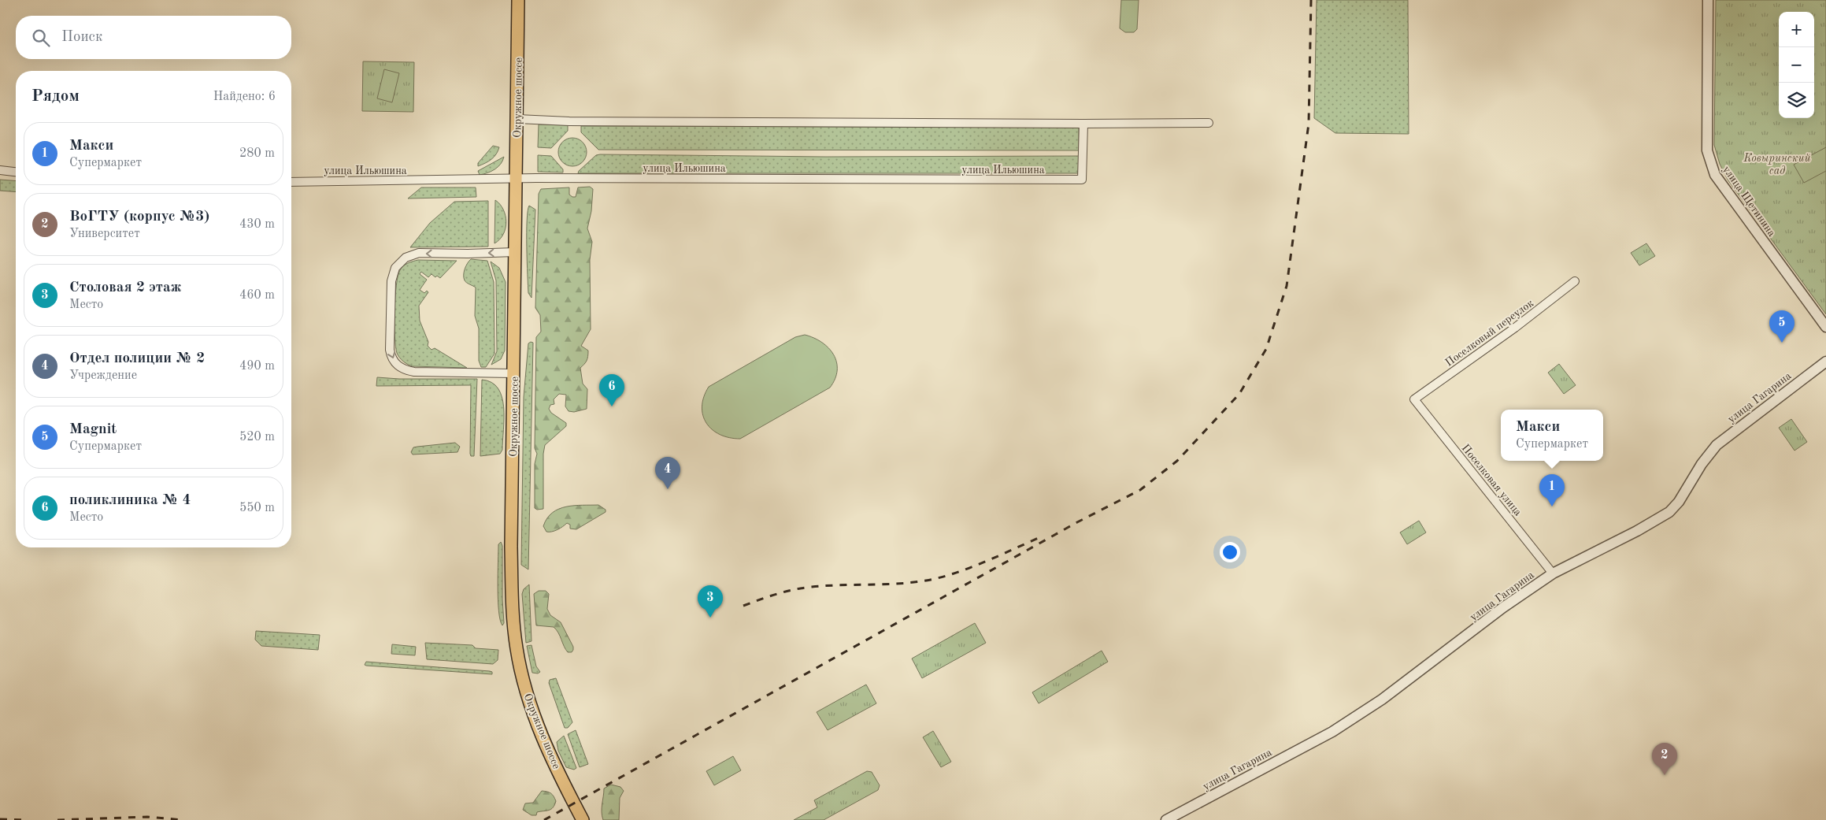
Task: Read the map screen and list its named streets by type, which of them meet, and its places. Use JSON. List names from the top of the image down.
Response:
{
  "streets": {
    "main road": ["Окружное шоссе"],
    "street": [
      "улица Ильюшина",
      "улица Щетинина",
      "Поселковый переулок",
      "улица Гагарина",
      "Поселковая улица"
    ]
  },
  "crossings": [
    ["Окружное шоссе", "улица Ильюшина"],
    ["Поселковый переулок", "Поселковая улица"],
    ["улица Гагарина", "Поселковая улица"]
  ],
  "parks": ["Ковыринский сад"],
  "page": {
    "map_buttons": ["+", "−"],
    "search": "Поиск",
    "heading": ["Рядом", "Найдено: 6"],
    "list": [
      {
        "mark": "1",
        "name": "Макси",
        "note": "Супермаркет",
        "value": "280 m"
      },
      {
        "mark": "2",
        "name": "ВоГТУ (корпус №3)",
        "note": "Университет",
        "value": "430 m"
      },
      {
        "mark": "3",
        "name": "Столовая 2 этаж",
        "note": "Место",
        "value": "460 m"
      },
      {
        "mark": "4",
        "name": "Отдел полиции № 2",
        "note": "Учреждение",
        "value": "490 m"
      },
      {
        "mark": "5",
        "name": "Magnit",
        "note": "Супермаркет",
        "value": "520 m"
      },
      {
        "mark": "6",
        "name": "поликлиника № 4",
        "note": "Место",
        "value": "550 m"
      }
    ],
    "pins": [
      "5",
      "6",
      "4",
      "1",
      "3",
      "2"
    ],
    "popup": ["Макси", "Супермаркет"]
  }
}
